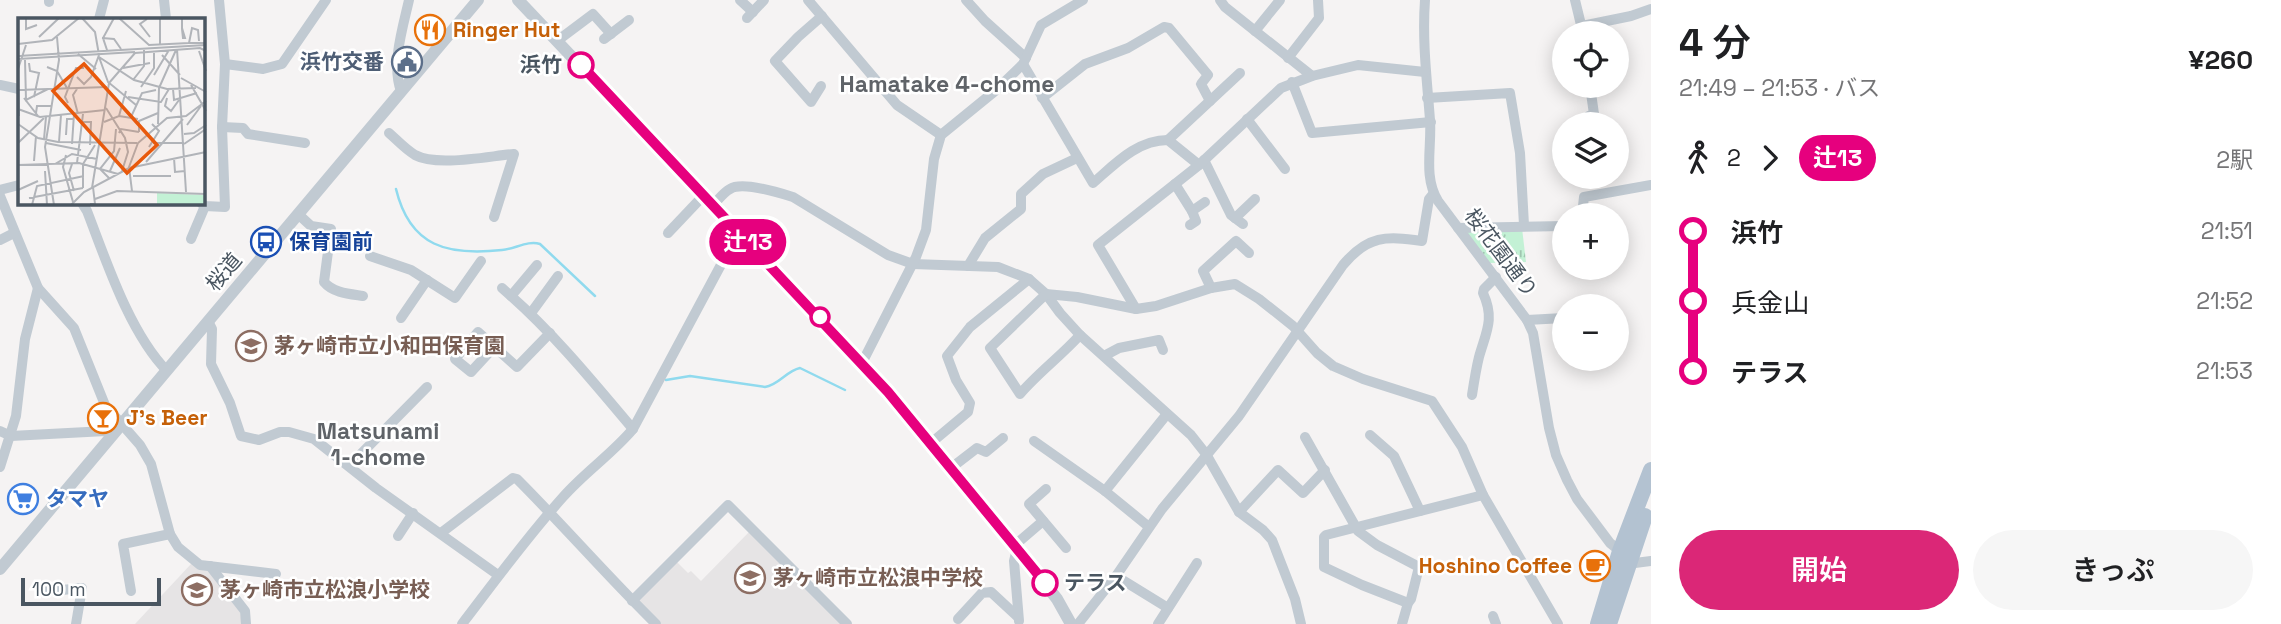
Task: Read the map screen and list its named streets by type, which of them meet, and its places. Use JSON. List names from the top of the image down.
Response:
{
  "streets": {
    "street": ["桜花園通り", "桜道"]
  },
  "districts": ["Hamatake 4-chome", "Matsunami 1-chome"],
  "places": {
    "restaurant": ["Ringer Hut"],
    "public building": ["浜竹交番"],
    "other": ["浜竹", "テラス"],
    "bus stop": ["保育園前"],
    "school or university": ["茅ヶ崎市立小和田保育園", "茅ヶ崎市立松浪中学校", "茅ヶ崎市立松浪小学校"],
    "bar": ["J's Beer"],
    "supermarket": ["タマヤ"],
    "cafe": ["Hoshino Coffee"]
  },
  "lines": ["bus line 辻13"],
  "scale_bar": "100 m",
  "page": {
    "on_map": "辻13",
    "heading": ["4 分", "21:49 – 21:53 · バス", "¥260"],
    "map_buttons": ["+", "−"],
    "legs": ["2", "辻13", "2駅"],
    "list": [
      {
        "name": "浜竹",
        "value": "21:51"
      },
      {
        "name": "兵金山",
        "value": "21:52"
      },
      {
        "name": "テラス",
        "value": "21:53"
      }
    ],
    "buttons": ["開始", "きっぷ"],
    "scale": "100 m"
  }
}
